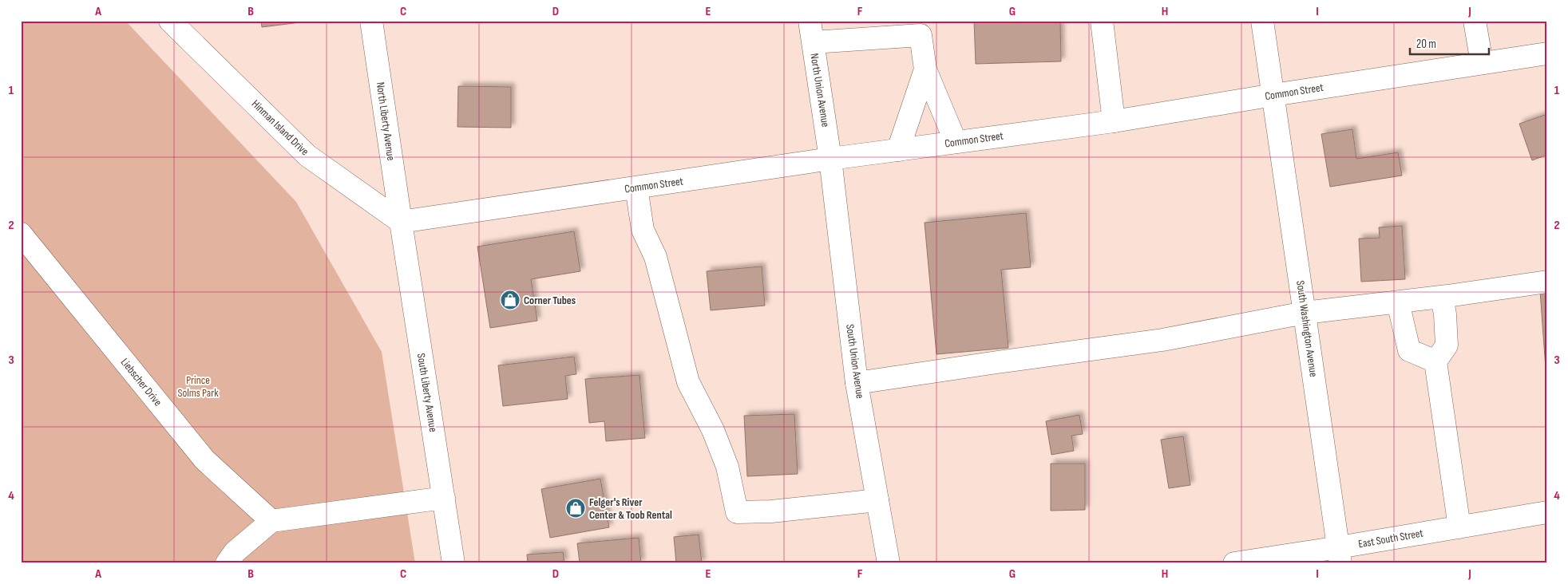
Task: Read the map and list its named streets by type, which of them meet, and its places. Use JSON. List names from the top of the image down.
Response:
{
  "streets": {
    "street": [
      "North Union Avenue",
      "Common Street",
      "North Liberty Avenue",
      "Hinman Island Drive",
      "South Washington Avenue",
      "South Union Avenue",
      "Liebscher Drive",
      "South Liberty Avenue",
      "East South Street"
    ]
  },
  "crossings": [
    ["North Union Avenue", "Common Street"],
    ["North Union Avenue", "South Union Avenue"],
    ["Common Street", "North Liberty Avenue"],
    ["Common Street", "Hinman Island Drive"],
    ["Common Street", "South Washington Avenue"],
    ["Common Street", "South Union Avenue"],
    ["Common Street", "South Liberty Avenue"],
    ["North Liberty Avenue", "Hinman Island Drive"],
    ["North Liberty Avenue", "South Liberty Avenue"],
    ["Hinman Island Drive", "South Liberty Avenue"],
    ["South Washington Avenue", "East South Street"]
  ],
  "parks": ["Prince Solms Park"],
  "places": {
    "shop": ["Corner Tubes", "Felger's River Center & Toob Rental"]
  },
  "scale_bar": "20 m",
  "grid": {
    "columns": [
      "A",
      "B",
      "C",
      "D",
      "E",
      "F",
      "G",
      "H",
      "I",
      "J"
    ],
    "rows": [
      "1",
      "2",
      "3",
      "4"
    ]
  }
}
